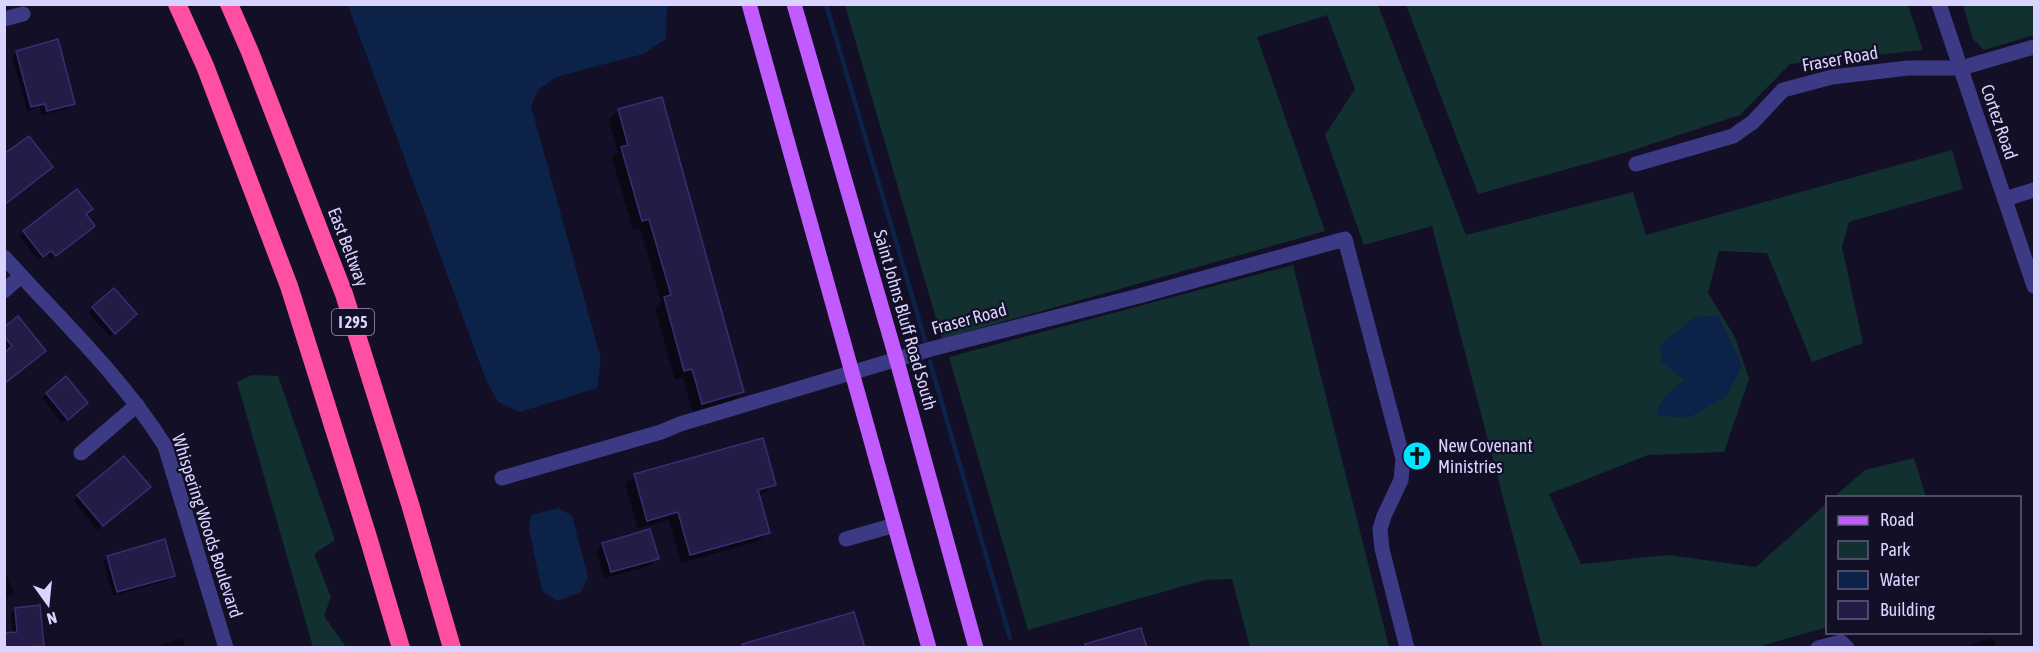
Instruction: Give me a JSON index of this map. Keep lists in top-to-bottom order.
{
  "streets": {
    "highway": ["East Beltway", "I 295"],
    "main road": ["Saint Johns Bluff Road South"],
    "street": ["Fraser Road", "Cortez Road", "Whispering Woods Boulevard"]
  },
  "crossings": [
    ["Fraser Road", "Cortez Road"],
    ["Fraser Road", "Saint Johns Bluff Road South"]
  ],
  "places": {
    "church": ["New Covenant Ministries"]
  },
  "legend": [
    "Road",
    "Park",
    "Water",
    "Building"
  ],
  "north": "bottom"
}
